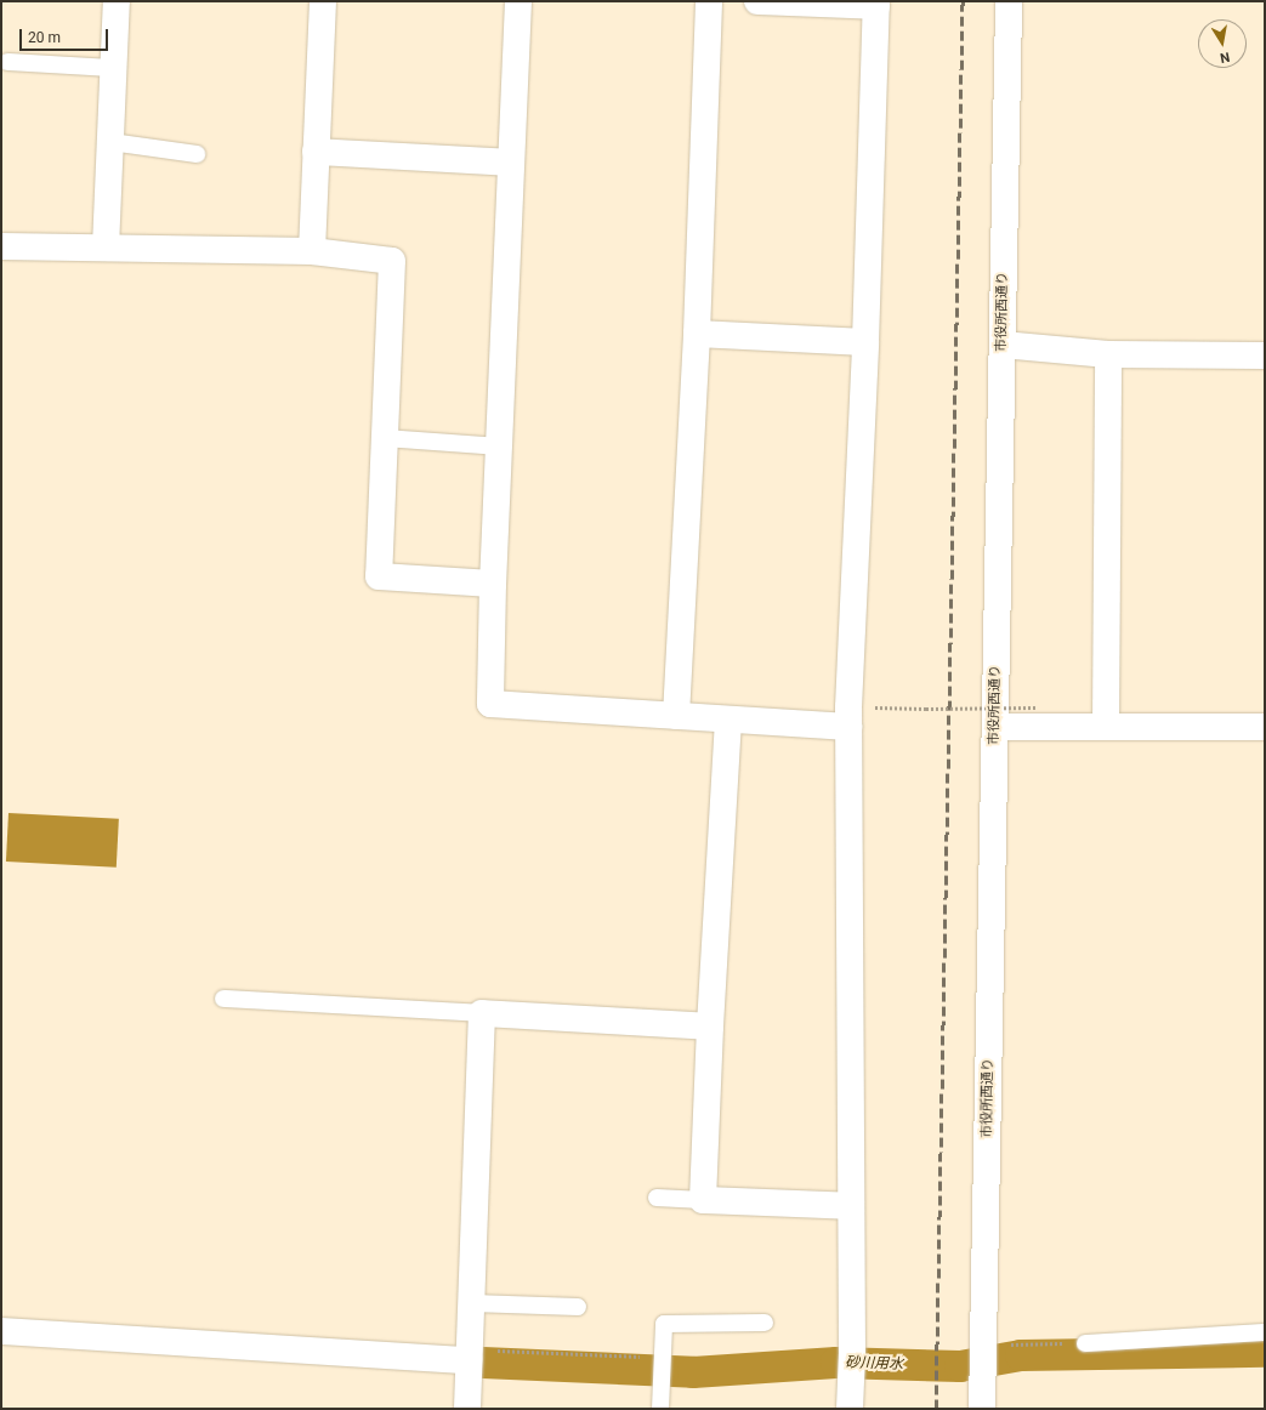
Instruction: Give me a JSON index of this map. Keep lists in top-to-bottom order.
{
  "streets": {
    "street": ["市役所西通り"]
  },
  "water": ["砂川用水"],
  "scale_bar": "20 m",
  "north": "bottom"
}
